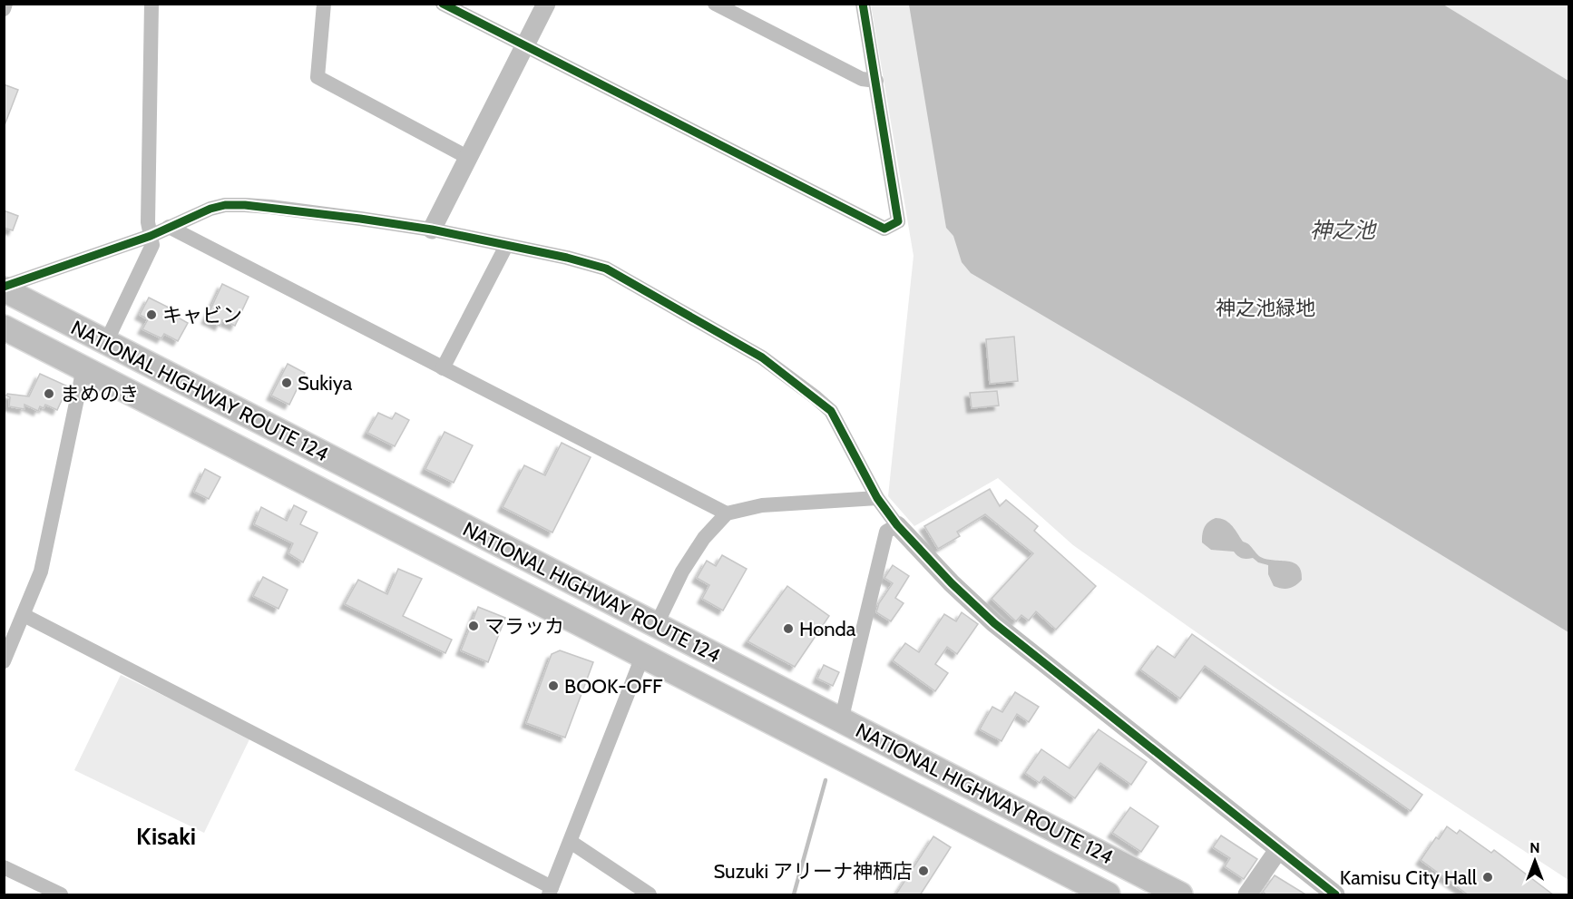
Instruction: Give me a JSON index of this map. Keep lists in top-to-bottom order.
{
  "streets": {
    "highway": ["NATIONAL HIGHWAY ROUTE 124"]
  },
  "districts": ["Kisaki"],
  "water": ["神之池"],
  "parks": ["神之池緑地"],
  "places": [
    "キャビン",
    "Sukiya",
    "まめのき",
    "マラッカ",
    "Honda",
    "BOOK-OFF",
    "Suzuki アリーナ神栖店",
    "Kamisu City Hall"
  ],
  "north": "top"
}
